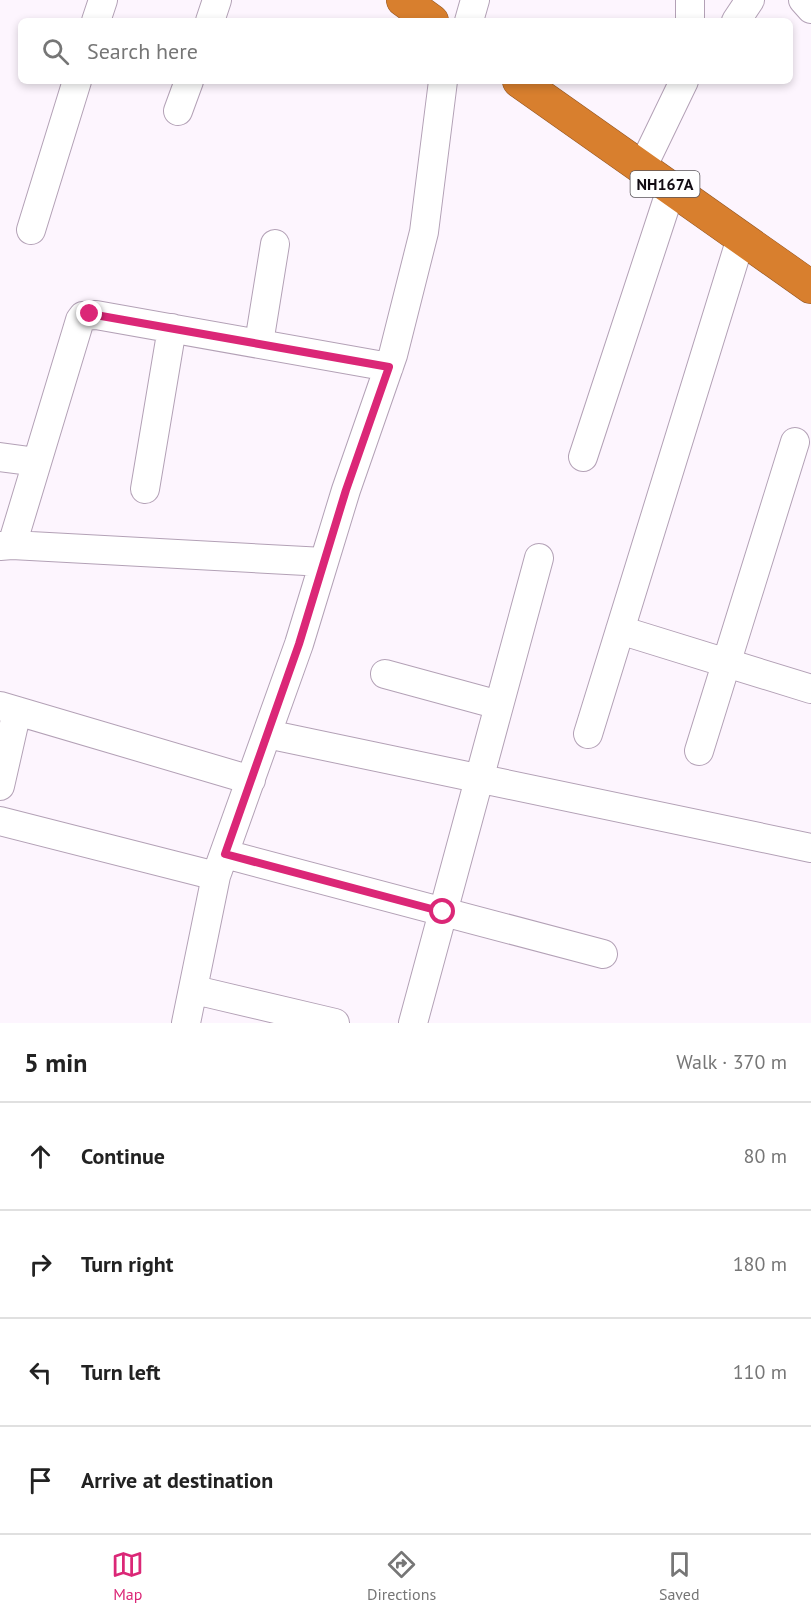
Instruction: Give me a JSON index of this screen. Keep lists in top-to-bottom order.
{
  "streets": {
    "highway": ["NH167A"]
  },
  "page": {
    "search": "Search here",
    "heading": ["5 min", "Walk · 370 m"],
    "list": [
      ["Continue", "80 m"],
      ["Turn right", "180 m"],
      ["Turn left", "110 m"],
      "Arrive at destination"
    ],
    "nav": ["Map", "Directions", "Saved"]
  }
}
